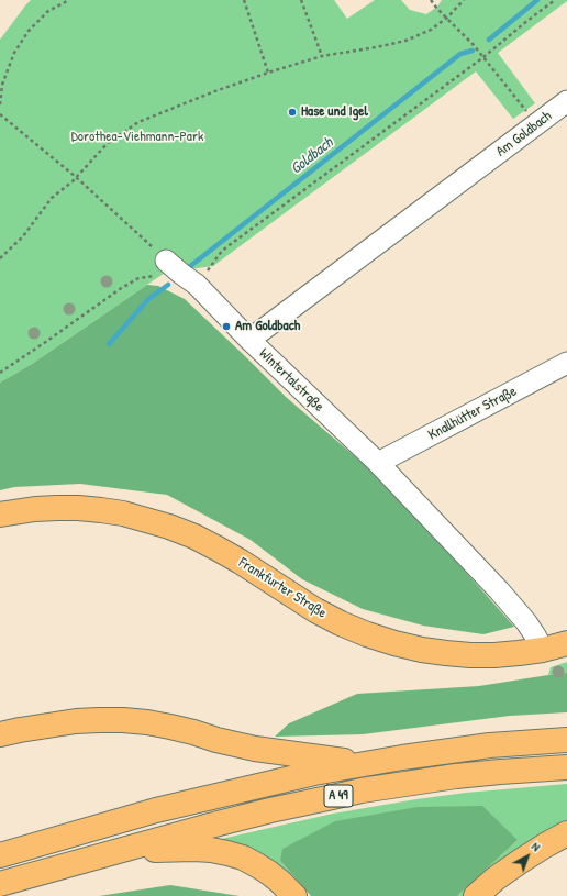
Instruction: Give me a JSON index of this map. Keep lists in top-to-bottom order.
{
  "streets": {
    "main road": ["Frankfurter Straße", "A 49"],
    "street": ["Am Goldbach", "Wintertalstraße", "Knallhütter Straße"]
  },
  "crossings": [
    ["Am Goldbach", "Wintertalstraße"],
    ["Wintertalstraße", "Knallhütter Straße"],
    ["Wintertalstraße", "Frankfurter Straße"]
  ],
  "water": ["Goldbach"],
  "parks": ["Dorothea-Viehmann-Park"],
  "places": ["Hase und Igel", "Am Goldbach"],
  "north": "top right"
}
